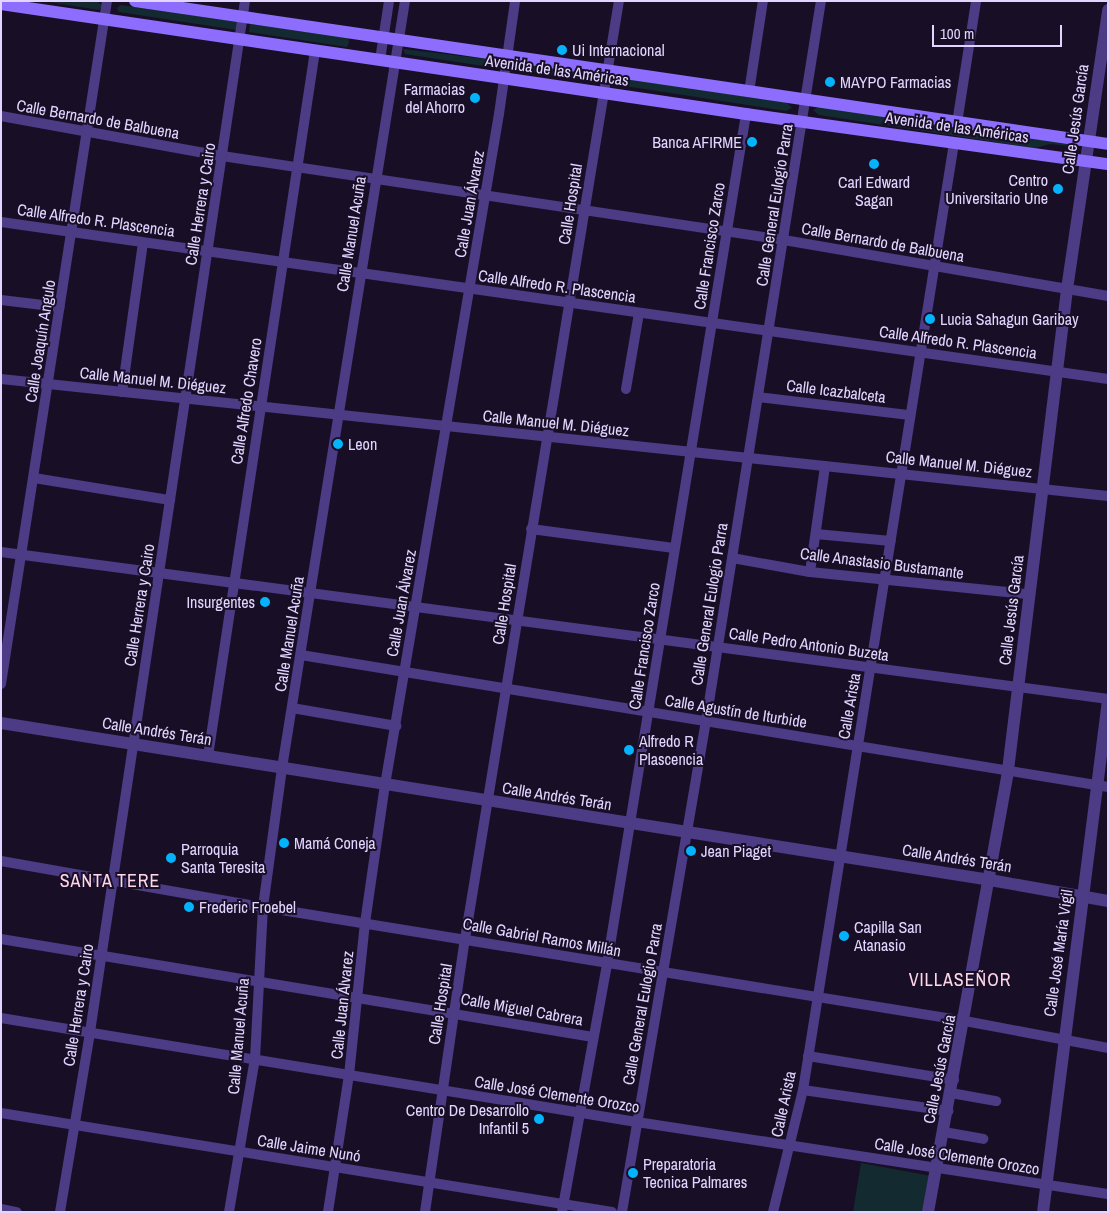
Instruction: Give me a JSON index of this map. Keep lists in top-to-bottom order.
{
  "streets": {
    "main road": ["Avenida de las Américas"],
    "street": [
      "Calle Bernardo de Balbuena",
      "Calle Jesús García",
      "Calle Herrera y Cairo",
      "Calle Juan Álvarez",
      "Calle Hospital",
      "Calle General Eulogio Parra",
      "Calle Alfredo R. Plascencia",
      "Calle Manuel Acuña",
      "Calle Francisco Zarco",
      "Calle Joaquín Angulo",
      "Calle Manuel M. Diéguez",
      "Calle Icazbalceta",
      "Calle Alfredo Chavero",
      "Calle Anastasio Bustamante",
      "Calle Pedro Antonio Buzeta",
      "Calle Arista",
      "Calle Agustín de Iturbide",
      "Calle Andrés Terán",
      "Calle Gabriel Ramos Millán",
      "Calle José María Vigil",
      "Calle Miguel Cabrera",
      "Calle José Clemente Orozco",
      "Calle Jaime Nunó"
    ]
  },
  "crossings": [
    ["Avenida de las Américas", "Calle Jesús García"],
    ["Avenida de las Américas", "Calle Herrera y Cairo"],
    ["Avenida de las Américas", "Calle Juan Álvarez"],
    ["Avenida de las Américas", "Calle Hospital"],
    ["Avenida de las Américas", "Calle General Eulogio Parra"],
    ["Avenida de las Américas", "Calle Manuel Acuña"],
    ["Avenida de las Américas", "Calle Francisco Zarco"],
    ["Avenida de las Américas", "Calle Joaquín Angulo"],
    ["Avenida de las Américas", "Calle Alfredo Chavero"],
    ["Avenida de las Américas", "Calle Arista"],
    ["Calle Bernardo de Balbuena", "Calle Jesús García"],
    ["Calle Bernardo de Balbuena", "Calle Herrera y Cairo"],
    ["Calle Bernardo de Balbuena", "Calle Juan Álvarez"],
    ["Calle Bernardo de Balbuena", "Calle Hospital"],
    ["Calle Bernardo de Balbuena", "Calle General Eulogio Parra"],
    ["Calle Bernardo de Balbuena", "Calle Manuel Acuña"],
    ["Calle Bernardo de Balbuena", "Calle Francisco Zarco"],
    ["Calle Bernardo de Balbuena", "Calle Joaquín Angulo"],
    ["Calle Bernardo de Balbuena", "Calle Alfredo Chavero"],
    ["Calle Bernardo de Balbuena", "Calle Arista"],
    ["Calle Jesús García", "Calle Alfredo R. Plascencia"],
    ["Calle Jesús García", "Calle Manuel M. Diéguez"],
    ["Calle Jesús García", "Calle Anastasio Bustamante"],
    ["Calle Jesús García", "Calle Pedro Antonio Buzeta"],
    ["Calle Jesús García", "Calle Agustín de Iturbide"],
    ["Calle Jesús García", "Calle Andrés Terán"],
    ["Calle Jesús García", "Calle Gabriel Ramos Millán"],
    ["Calle Jesús García", "Calle José Clemente Orozco"],
    ["Calle Herrera y Cairo", "Calle Alfredo R. Plascencia"],
    ["Calle Herrera y Cairo", "Calle Manuel M. Diéguez"],
    ["Calle Herrera y Cairo", "Calle Pedro Antonio Buzeta"],
    ["Calle Herrera y Cairo", "Calle Andrés Terán"],
    ["Calle Herrera y Cairo", "Calle Gabriel Ramos Millán"],
    ["Calle Herrera y Cairo", "Calle Miguel Cabrera"],
    ["Calle Herrera y Cairo", "Calle José Clemente Orozco"],
    ["Calle Herrera y Cairo", "Calle Jaime Nunó"],
    ["Calle Juan Álvarez", "Calle Alfredo R. Plascencia"],
    ["Calle Juan Álvarez", "Calle Manuel M. Diéguez"],
    ["Calle Juan Álvarez", "Calle Pedro Antonio Buzeta"],
    ["Calle Juan Álvarez", "Calle Agustín de Iturbide"],
    ["Calle Juan Álvarez", "Calle Andrés Terán"],
    ["Calle Juan Álvarez", "Calle Gabriel Ramos Millán"],
    ["Calle Juan Álvarez", "Calle Miguel Cabrera"],
    ["Calle Juan Álvarez", "Calle José Clemente Orozco"],
    ["Calle Juan Álvarez", "Calle Jaime Nunó"],
    ["Calle Hospital", "Calle Alfredo R. Plascencia"],
    ["Calle Hospital", "Calle Manuel M. Diéguez"],
    ["Calle Hospital", "Calle Pedro Antonio Buzeta"],
    ["Calle Hospital", "Calle Agustín de Iturbide"],
    ["Calle Hospital", "Calle Andrés Terán"],
    ["Calle Hospital", "Calle Gabriel Ramos Millán"],
    ["Calle Hospital", "Calle Miguel Cabrera"],
    ["Calle Hospital", "Calle José Clemente Orozco"],
    ["Calle Hospital", "Calle Jaime Nunó"],
    ["Calle General Eulogio Parra", "Calle Alfredo R. Plascencia"],
    ["Calle General Eulogio Parra", "Calle Manuel M. Diéguez"],
    ["Calle General Eulogio Parra", "Calle Icazbalceta"],
    ["Calle General Eulogio Parra", "Calle Anastasio Bustamante"],
    ["Calle General Eulogio Parra", "Calle Pedro Antonio Buzeta"],
    ["Calle General Eulogio Parra", "Calle Agustín de Iturbide"],
    ["Calle General Eulogio Parra", "Calle Andrés Terán"],
    ["Calle General Eulogio Parra", "Calle Gabriel Ramos Millán"],
    ["Calle General Eulogio Parra", "Calle José Clemente Orozco"],
    ["Calle Alfredo R. Plascencia", "Calle Manuel Acuña"],
    ["Calle Alfredo R. Plascencia", "Calle Francisco Zarco"],
    ["Calle Alfredo R. Plascencia", "Calle Joaquín Angulo"],
    ["Calle Alfredo R. Plascencia", "Calle Alfredo Chavero"],
    ["Calle Alfredo R. Plascencia", "Calle Arista"],
    ["Calle Manuel Acuña", "Calle Manuel M. Diéguez"],
    ["Calle Manuel Acuña", "Calle Pedro Antonio Buzeta"],
    ["Calle Manuel Acuña", "Calle Agustín de Iturbide"],
    ["Calle Manuel Acuña", "Calle Andrés Terán"],
    ["Calle Manuel Acuña", "Calle Gabriel Ramos Millán"],
    ["Calle Manuel Acuña", "Calle Miguel Cabrera"],
    ["Calle Manuel Acuña", "Calle José Clemente Orozco"],
    ["Calle Manuel Acuña", "Calle Jaime Nunó"],
    ["Calle Francisco Zarco", "Calle Manuel M. Diéguez"],
    ["Calle Francisco Zarco", "Calle Pedro Antonio Buzeta"],
    ["Calle Francisco Zarco", "Calle Agustín de Iturbide"],
    ["Calle Francisco Zarco", "Calle Andrés Terán"],
    ["Calle Francisco Zarco", "Calle Gabriel Ramos Millán"],
    ["Calle Francisco Zarco", "Calle Miguel Cabrera"],
    ["Calle Francisco Zarco", "Calle José Clemente Orozco"],
    ["Calle Francisco Zarco", "Calle Jaime Nunó"],
    ["Calle Joaquín Angulo", "Calle Manuel M. Diéguez"],
    ["Calle Joaquín Angulo", "Calle Pedro Antonio Buzeta"],
    ["Calle Manuel M. Diéguez", "Calle Alfredo Chavero"],
    ["Calle Manuel M. Diéguez", "Calle Arista"],
    ["Calle Icazbalceta", "Calle Arista"],
    ["Calle Alfredo Chavero", "Calle Pedro Antonio Buzeta"],
    ["Calle Alfredo Chavero", "Calle Andrés Terán"],
    ["Calle Anastasio Bustamante", "Calle Arista"],
    ["Calle Pedro Antonio Buzeta", "Calle Arista"],
    ["Calle Pedro Antonio Buzeta", "Calle José María Vigil"],
    ["Calle Arista", "Calle Agustín de Iturbide"],
    ["Calle Arista", "Calle Andrés Terán"],
    ["Calle Arista", "Calle Gabriel Ramos Millán"],
    ["Calle Arista", "Calle José Clemente Orozco"],
    ["Calle Agustín de Iturbide", "Calle José María Vigil"],
    ["Calle Andrés Terán", "Calle José María Vigil"],
    ["Calle Gabriel Ramos Millán", "Calle José María Vigil"],
    ["Calle José María Vigil", "Calle José Clemente Orozco"]
  ],
  "districts": ["SANTA TERE", "VILLASEÑOR"],
  "places": [
    "Ui Internacional",
    "MAYPO Farmacias",
    "Farmacias del Ahorro",
    "Banca AFIRME",
    "Carl Edward Sagan",
    "Centro Universitario Une",
    "Lucia Sahagun Garibay",
    "Leon",
    "Insurgentes",
    "Alfredo R Plascencia",
    "Mamá Coneja",
    "Jean Piaget",
    "Parroquia Santa Teresita",
    "Frederic Froebel",
    "Capilla San Atanasio",
    "Centro De Desarrollo Infantil 5",
    "Preparatoria Tecnica Palmares"
  ],
  "scale_bar": "100 m"
}
